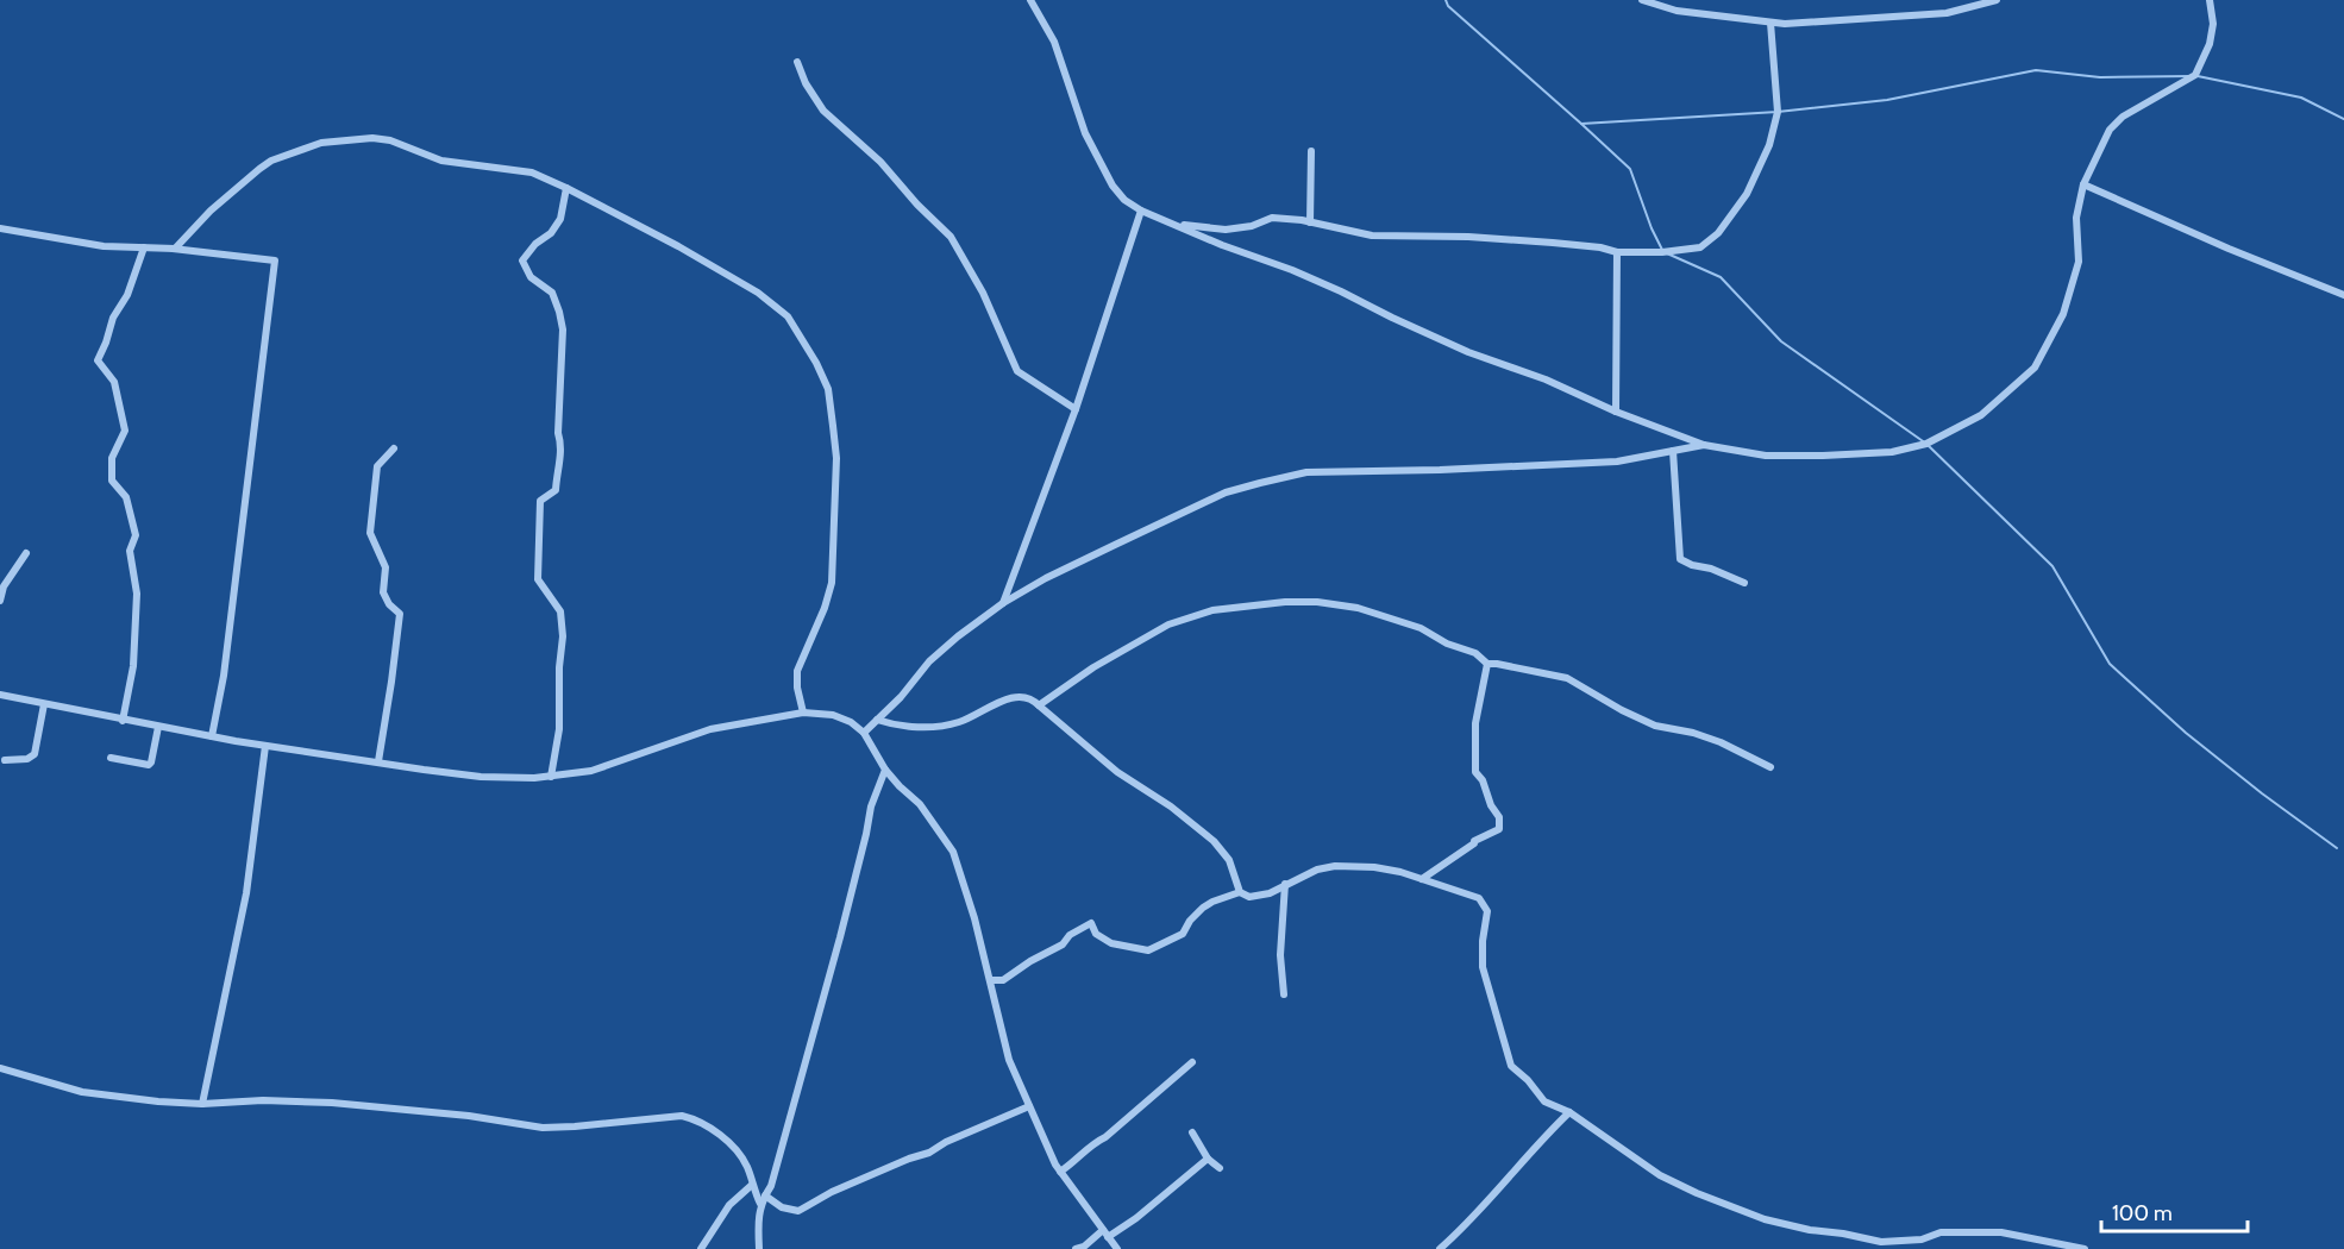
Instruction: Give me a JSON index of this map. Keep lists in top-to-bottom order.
{
  "scale_bar": "100 m"
}
